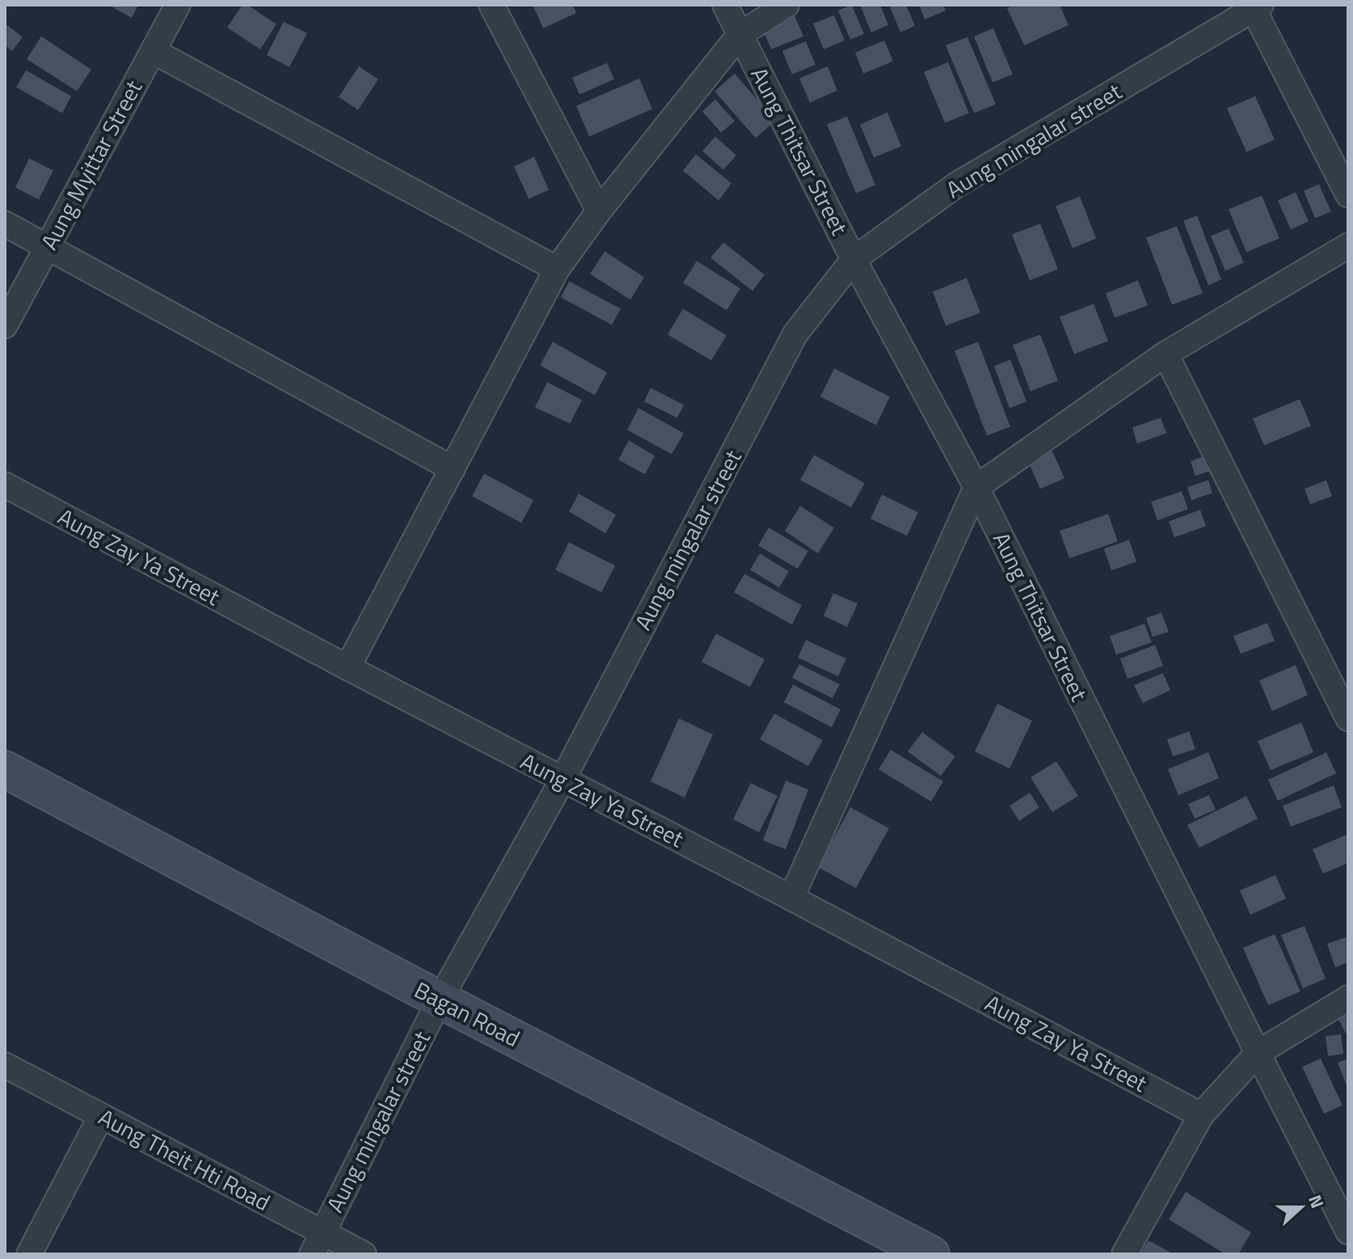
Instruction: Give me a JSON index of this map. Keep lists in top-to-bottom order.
{
  "streets": {
    "street": [
      "Aung mingalar street",
      "Aung Thitsar Street",
      "Aung Myittar Street",
      "Aung Zay Ya Street",
      "Bagan Road",
      "Aung Theit Hti Road"
    ]
  },
  "crossings": [
    ["Aung mingalar street", "Aung Thitsar Street"],
    ["Aung mingalar street", "Aung Zay Ya Street"],
    ["Aung mingalar street", "Bagan Road"],
    ["Aung mingalar street", "Aung Theit Hti Road"]
  ],
  "north": "right"
}
